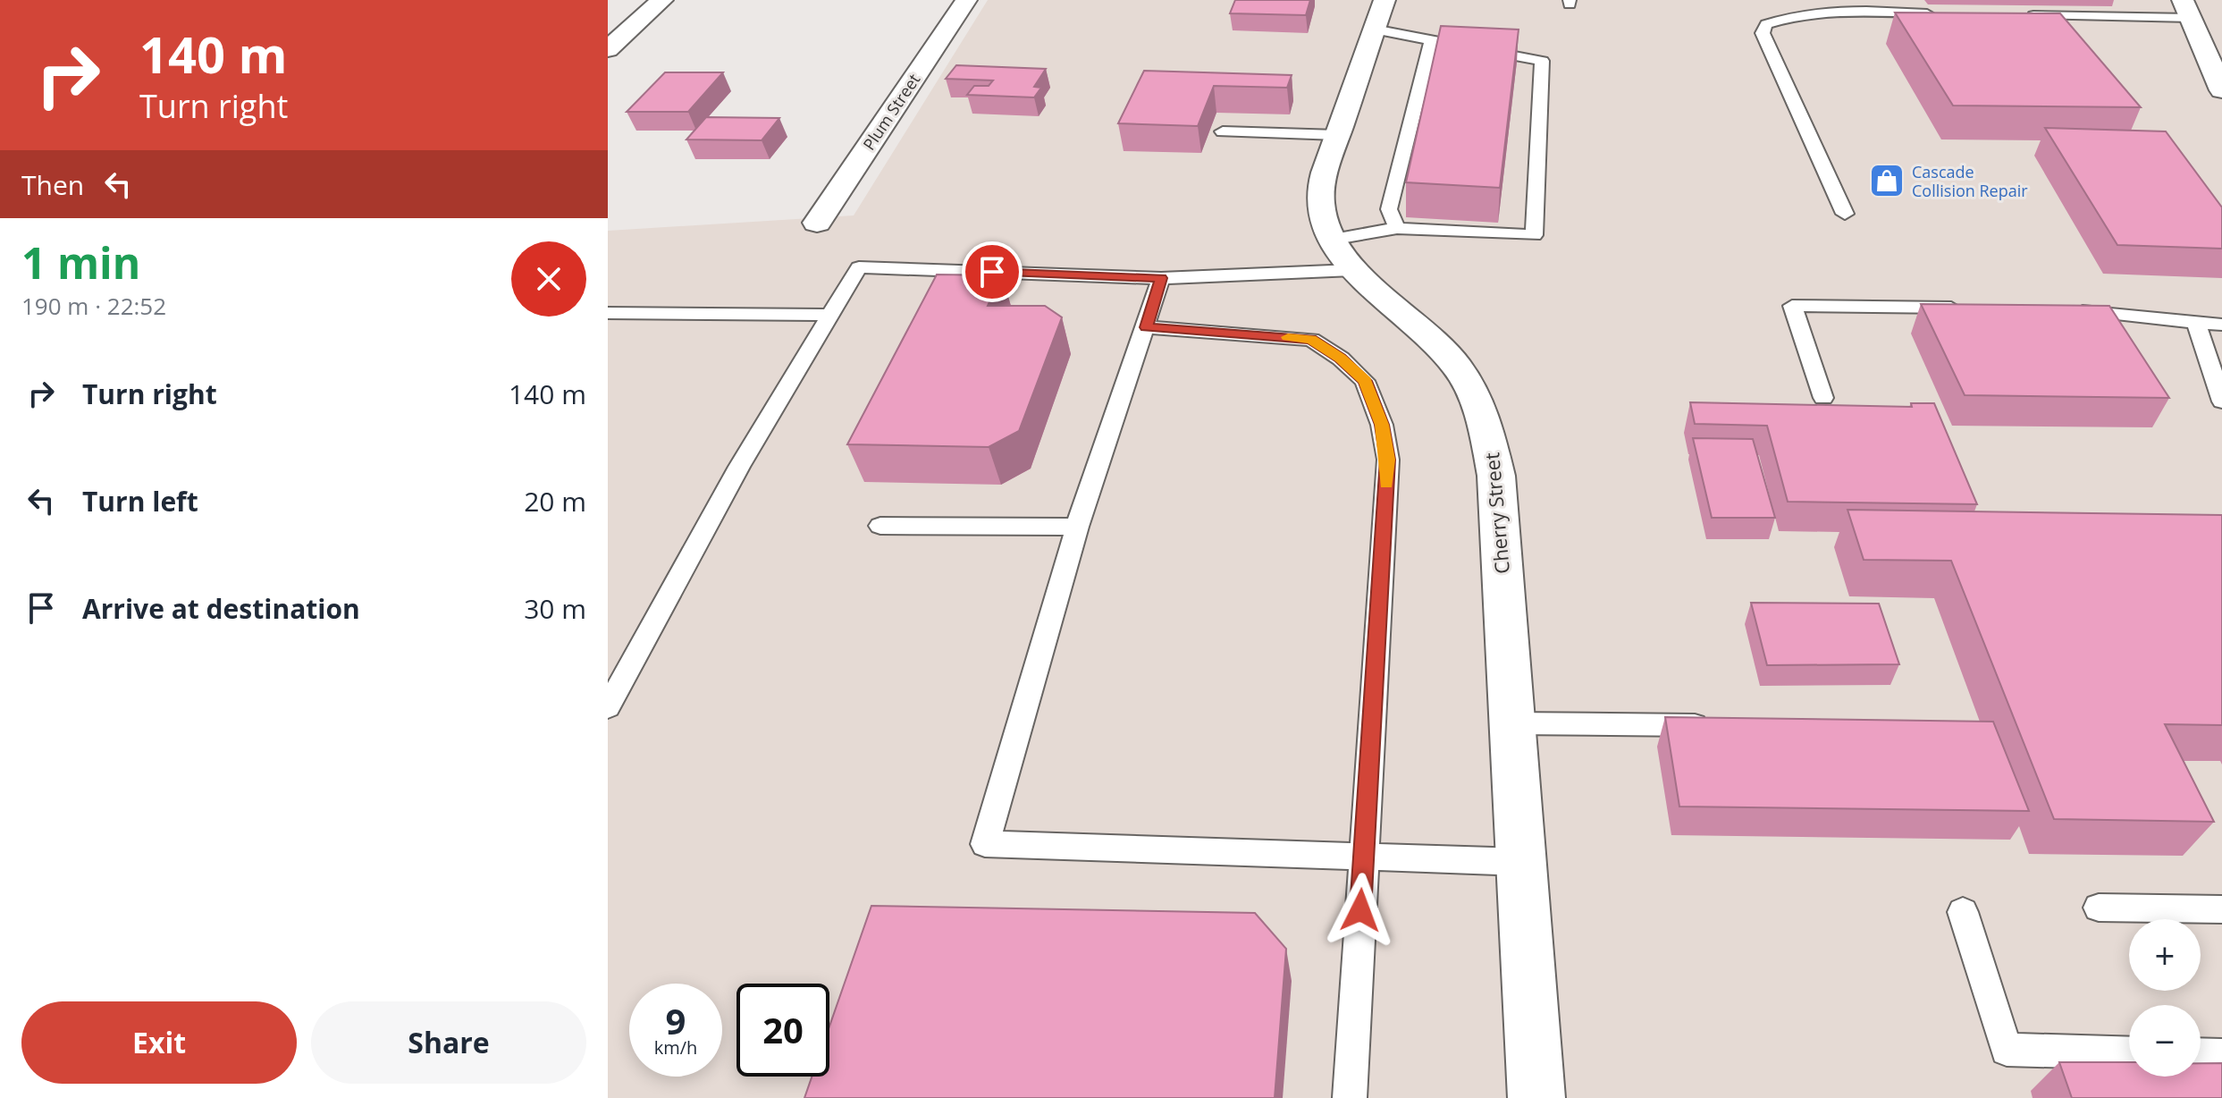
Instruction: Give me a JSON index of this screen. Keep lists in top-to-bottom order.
{
  "streets": {
    "main road": ["Plum Street", "Cherry Street"]
  },
  "places": {
    "shop": ["Cascade Collision Repair"]
  },
  "page": {
    "turn": ["140 m", "Turn right"],
    "then": "Then",
    "heading": ["1 min", "190 m · 22:52"],
    "list": [
      {
        "name": "Turn right",
        "value": "140 m"
      },
      {
        "name": "Turn left",
        "value": "20 m"
      },
      {
        "name": "Arrive at destination",
        "value": "30 m"
      }
    ],
    "map_buttons": ["+", "−"],
    "speed": "9 km/h",
    "limit": "20",
    "buttons": ["Exit", "Share"]
  }
}
